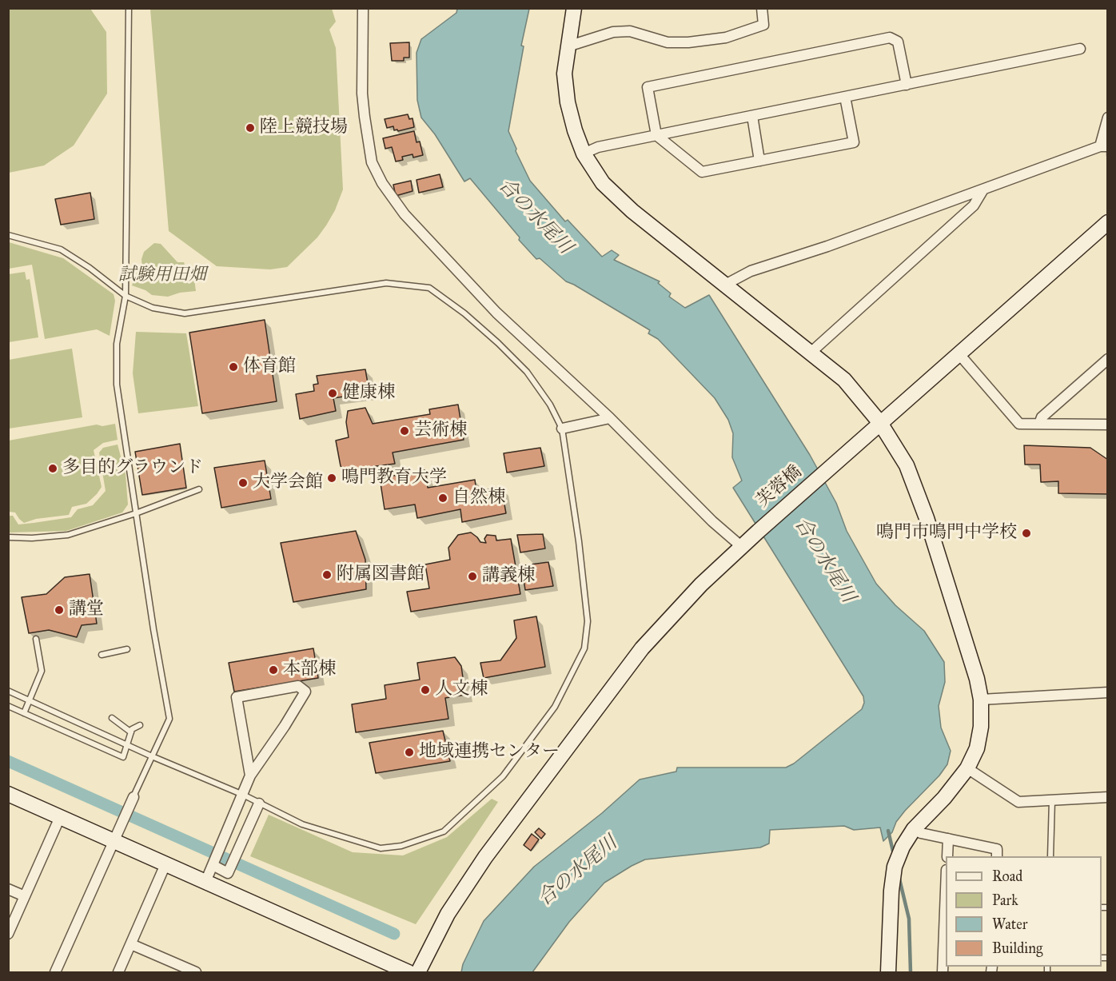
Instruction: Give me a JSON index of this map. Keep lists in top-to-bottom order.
{
  "streets": {
    "street": ["芙蓉橋"]
  },
  "water": ["合の水尾川"],
  "parks": ["試験用田畑"],
  "places": [
    "陸上競技場",
    "体育館",
    "健康棟",
    "芸術棟",
    "多目的グラウンド",
    "鳴門教育大学",
    "大学会館",
    "自然棟",
    "鳴門市鳴門中学校",
    "附属図書館",
    "講義棟",
    "講堂",
    "本部棟",
    "人文棟",
    "地域連携センター"
  ],
  "legend": [
    "Road",
    "Park",
    "Water",
    "Building"
  ]
}
